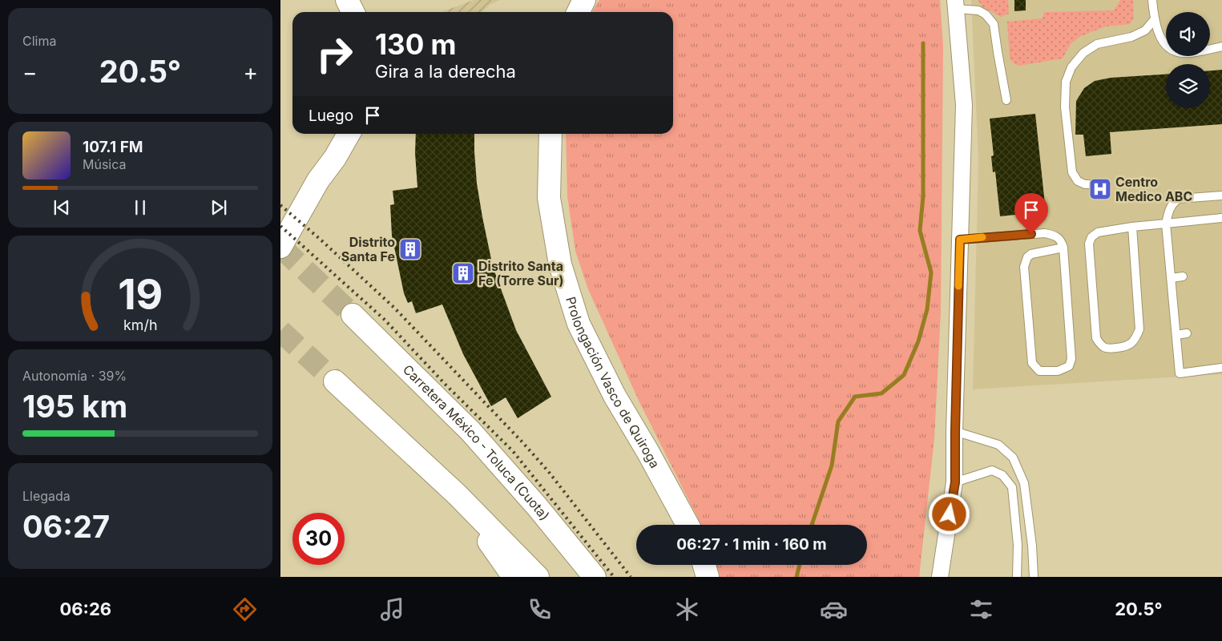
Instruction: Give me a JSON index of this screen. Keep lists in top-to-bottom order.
{
  "streets": {
    "main road": ["Prolongación Vasco de Quiroga", "Carretera México - Toluca (Cuota)"]
  },
  "places": {
    "hospital": ["Centro Medico ABC"],
    "building": ["Distrito Santa Fe", "Distrito Santa Fe (Torre Sur)"]
  },
  "page": {
    "tile": [
      "Clima",
      ["Autonomía · 39%", "195 km"],
      ["Llegada", "06:27"]
    ],
    "turn": ["130 m", "Gira a la derecha"],
    "heat": ["−", "20.5°", "+"],
    "then": "Luego",
    "song": ["107.1 FM", "Música"],
    "limit": "30",
    "trip": "06:27 · 1 min · 160 m",
    "tabs": ["06:26", "20.5°"],
    "gauge": ["19", "km/h"]
  }
}
